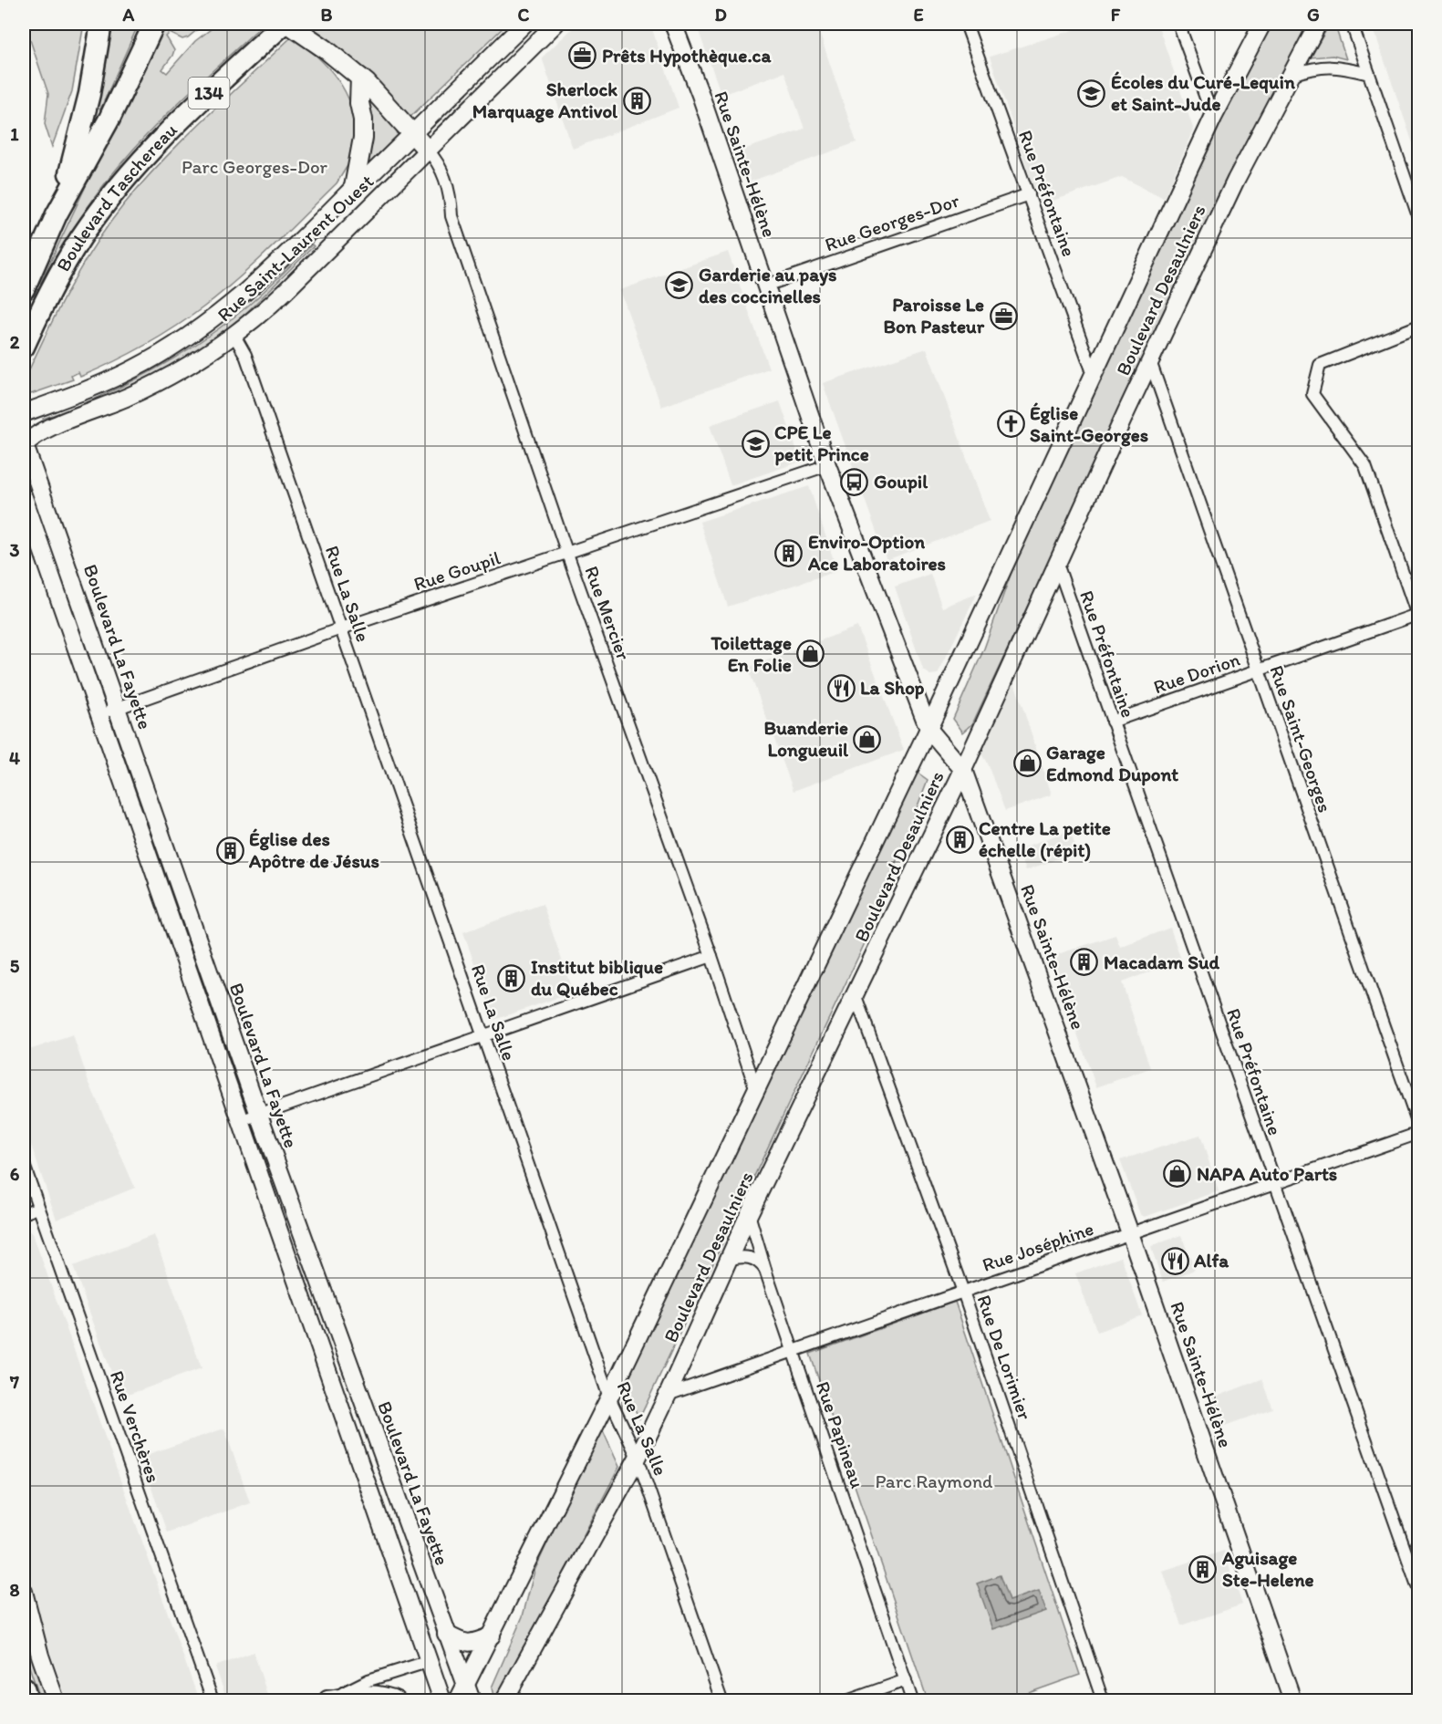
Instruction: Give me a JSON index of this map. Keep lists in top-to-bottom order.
{
  "streets": {
    "highway": ["134", "Boulevard Taschereau"],
    "street": [
      "Rue Sainte-Hélène",
      "Rue Préfontaine",
      "Rue Georges-Dor",
      "Rue Saint-Laurent Ouest",
      "Boulevard Desaulniers",
      "Rue Goupil",
      "Rue La Salle",
      "Rue Mercier",
      "Boulevard La Fayette",
      "Rue Dorion",
      "Rue Saint-Georges",
      "Rue Joséphine",
      "Rue De Lorimier",
      "Rue Verchères",
      "Rue Papineau"
    ]
  },
  "crossings": [
    ["Rue Sainte-Hélène", "Rue Georges-Dor"],
    ["Rue Sainte-Hélène", "Boulevard Desaulniers"],
    ["Rue Sainte-Hélène", "Rue Goupil"],
    ["Rue Sainte-Hélène", "Rue Joséphine"],
    ["Rue Préfontaine", "Rue Georges-Dor"],
    ["Rue Préfontaine", "Boulevard Desaulniers"],
    ["Rue Préfontaine", "Rue Dorion"],
    ["Rue Préfontaine", "Rue Joséphine"],
    ["Rue Saint-Laurent Ouest", "Rue La Salle"],
    ["Rue Saint-Laurent Ouest", "Rue Mercier"],
    ["Rue Saint-Laurent Ouest", "Boulevard La Fayette"],
    ["Boulevard Desaulniers", "Rue La Salle"],
    ["Boulevard Desaulniers", "Rue Mercier"],
    ["Boulevard Desaulniers", "Boulevard La Fayette"],
    ["Boulevard Desaulniers", "Rue Saint-Georges"],
    ["Boulevard Desaulniers", "Rue Joséphine"],
    ["Boulevard Desaulniers", "Rue De Lorimier"],
    ["Boulevard Desaulniers", "Rue Papineau"],
    ["Rue Goupil", "Rue La Salle"],
    ["Rue Goupil", "Rue Mercier"],
    ["Rue Goupil", "Boulevard La Fayette"],
    ["Rue Dorion", "Rue Saint-Georges"],
    ["Rue Joséphine", "Rue De Lorimier"],
    ["Rue Joséphine", "Rue Papineau"]
  ],
  "parks": ["Parc Georges-Dor", "Parc Raymond"],
  "places": {
    "office": ["Prêts Hypothèque.ca", "Paroisse Le Bon Pasteur"],
    "school or university": ["Écoles du Curé-Lequin et Saint-Jude", "Garderie au pays des coccinelles", "CPE Le petit Prince"],
    "building": [
      "Sherlock Marquage Antivol",
      "Enviro-Option Ace Laboratoires",
      "Centre La petite échelle (répit)",
      "Église des Apôtre de Jésus",
      "Macadam Sud",
      "Institut biblique du Québec",
      "Aguisage Ste-Helene"
    ],
    "church": ["Église Saint-Georges"],
    "bus stop": ["Goupil"],
    "shop": [
      "Toilettage En Folie",
      "Buanderie Longueuil",
      "Garage Edmond Dupont",
      "NAPA Auto Parts"
    ],
    "restaurant": ["La Shop", "Alfa"]
  },
  "grid": {
    "columns": [
      "A",
      "B",
      "C",
      "D",
      "E",
      "F",
      "G"
    ],
    "rows": [
      "1",
      "2",
      "3",
      "4",
      "5",
      "6",
      "7",
      "8"
    ]
  }
}
